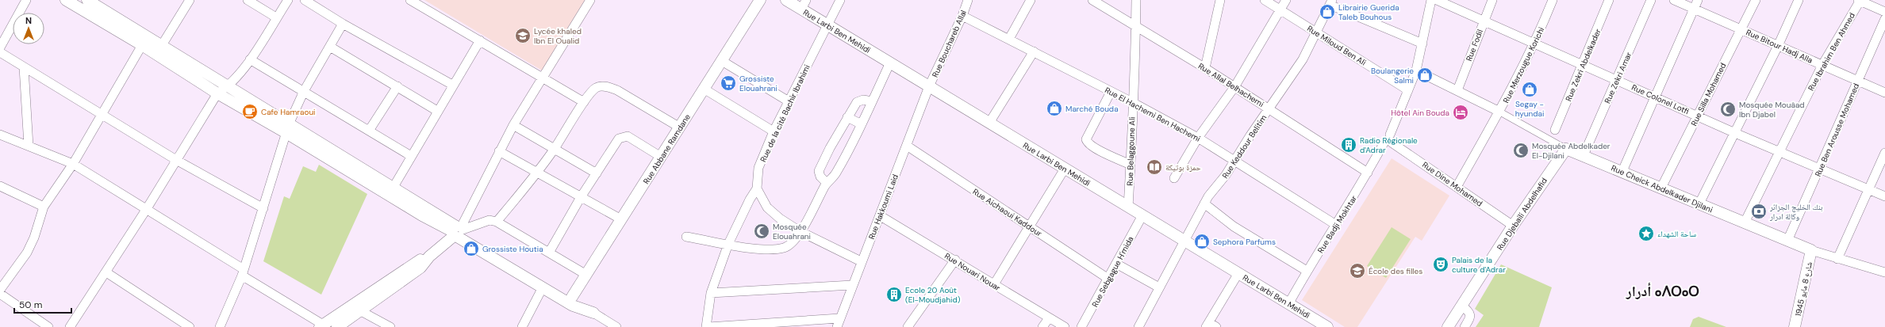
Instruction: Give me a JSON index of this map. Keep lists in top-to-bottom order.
{
  "streets": {
    "street": [
      "Rue Larbi Ben Mehidi",
      "Rue Bouchareb Allal",
      "Rue Miloud Ben Ali",
      "Rue Fodil",
      "Rue Bitour Hadj Alla",
      "Rue Ibrahim Ben Ahmed",
      "Rue Merzougue Korichi",
      "Rue Zekri Abdelkader",
      "Rue Zekri Amar",
      "Rue Allal Belhachemi",
      "Rue Silla Mohamed",
      "Rue Colonel Lotfi",
      "Rue de la cité Bachir Ibrahimi",
      "Rue El Hachemi Ben Hachemi",
      "Rue Ben Arousse Mohamed",
      "Rue Keddour Belitim",
      "Rue Abbane Ramdane",
      "Rue Belaggoune Ali",
      "Rue Dine Mohamed",
      "Rue Cheick Abdelkader Djilani",
      "Rue Hakkoumi Laid",
      "Rue Aichaoui Kaddour",
      "Rue Djebaili Abdelhafid",
      "Rue Badji Mokhtar",
      "Rue Nouari Nouar",
      "Rue Sebgague H'mida",
      "شارع 8 مايو 1945"
    ]
  },
  "crossings": [
    ["Rue Larbi Ben Mehidi", "Rue Bouchareb Allal"],
    ["Rue Larbi Ben Mehidi", "Rue de la cité Bachir Ibrahimi"],
    ["Rue Larbi Ben Mehidi", "Rue Keddour Belitim"],
    ["Rue Larbi Ben Mehidi", "Rue Belaggoune Ali"],
    ["Rue Larbi Ben Mehidi", "Rue Hakkoumi Laid"],
    ["Rue Larbi Ben Mehidi", "Rue Badji Mokhtar"],
    ["Rue Larbi Ben Mehidi", "Rue Sebgague H'mida"],
    ["Rue Bouchareb Allal", "Rue El Hachemi Ben Hachemi"],
    ["Rue Bouchareb Allal", "Rue Hakkoumi Laid"],
    ["Rue Miloud Ben Ali", "Rue Keddour Belitim"],
    ["Rue Miloud Ben Ali", "Rue Badji Mokhtar"],
    ["Rue Fodil", "Rue Colonel Lotfi"],
    ["Rue Bitour Hadj Alla", "Rue Ibrahim Ben Ahmed"],
    ["Rue Bitour Hadj Alla", "Rue Silla Mohamed"],
    ["Rue Bitour Hadj Alla", "Rue Ben Arousse Mohamed"],
    ["Rue Ibrahim Ben Ahmed", "Rue Colonel Lotfi"],
    ["Rue Ibrahim Ben Ahmed", "Rue Cheick Abdelkader Djilani"],
    ["Rue Merzougue Korichi", "Rue Colonel Lotfi"],
    ["Rue Merzougue Korichi", "Rue Dine Mohamed"],
    ["Rue Merzougue Korichi", "Rue Cheick Abdelkader Djilani"],
    ["Rue Zekri Abdelkader", "Rue Colonel Lotfi"],
    ["Rue Zekri Amar", "Rue Colonel Lotfi"],
    ["Rue Zekri Amar", "Rue Cheick Abdelkader Djilani"],
    ["Rue Allal Belhachemi", "Rue Keddour Belitim"],
    ["Rue Allal Belhachemi", "Rue Belaggoune Ali"],
    ["Rue Allal Belhachemi", "Rue Badji Mokhtar"],
    ["Rue Silla Mohamed", "Rue Colonel Lotfi"],
    ["Rue Silla Mohamed", "Rue Cheick Abdelkader Djilani"],
    ["Rue Colonel Lotfi", "Rue Ben Arousse Mohamed"],
    ["Rue El Hachemi Ben Hachemi", "Rue Keddour Belitim"],
    ["Rue El Hachemi Ben Hachemi", "Rue Belaggoune Ali"],
    ["Rue El Hachemi Ben Hachemi", "Rue Badji Mokhtar"],
    ["Rue Ben Arousse Mohamed", "Rue Cheick Abdelkader Djilani"],
    ["Rue Dine Mohamed", "Rue Djebaili Abdelhafid"],
    ["Rue Dine Mohamed", "Rue Badji Mokhtar"],
    ["Rue Cheick Abdelkader Djilani", "Rue Djebaili Abdelhafid"],
    ["Rue Cheick Abdelkader Djilani", "شارع 8 مايو 1945"],
    ["Rue Hakkoumi Laid", "Rue Aichaoui Kaddour"],
    ["Rue Hakkoumi Laid", "Rue Nouari Nouar"],
    ["Rue Aichaoui Kaddour", "Rue Sebgague H'mida"]
  ],
  "districts": ["أدرار ⴰⴷⵔⴰⵔ"],
  "places": {
    "shop": [
      "Librairie Guerida Taleb Bouhous",
      "Boulangerie Salmi",
      "Segay - hyundai",
      "Marché Bouda",
      "Sephora Parfums",
      "Grossiste Houtia"
    ],
    "school or university": ["Lycée khaled Ibn El Oualid", "École des filles"],
    "supermarket": ["Grossiste Elouahrani"],
    "mosque": ["Mosquée Mouâad Ibn Djabel", "Mosquée Abdelkader El-Djilani", "Mosquée Elouahrani"],
    "cafe": ["Cafe Hamraoui"],
    "hotel": ["Hôtel Ain Bouda"],
    "building": ["Radio Régionale d'Adrar", "Ecole 20 Août (El-Moudjahid)"],
    "library": ["حمزة بوتيكة"],
    "bank": ["بنك الخليج الجزائر وكالة ادرار"],
    "place": ["ساحة الشهداء"],
    "theatre": ["Palais de la culture d'Adrar"]
  },
  "scale_bar": "50 m",
  "north": "top"
}
